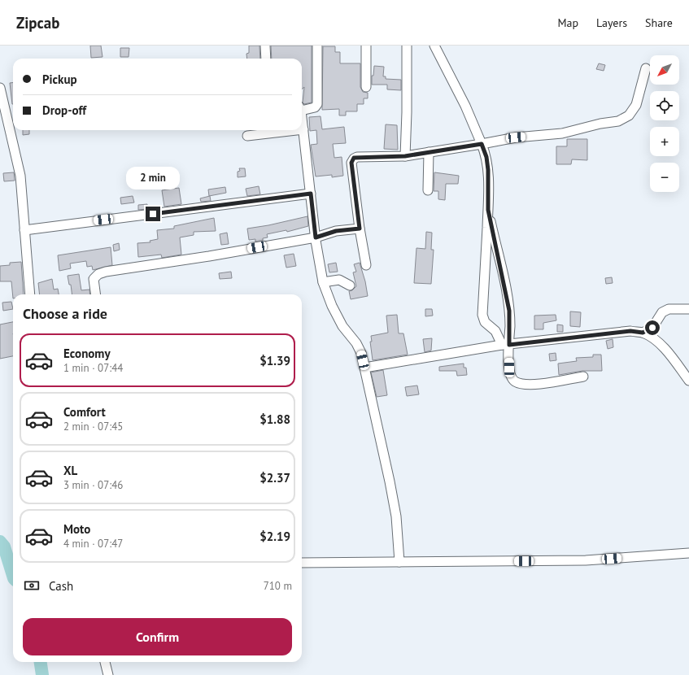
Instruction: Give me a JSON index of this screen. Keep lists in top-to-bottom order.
{
  "north": "bottom left",
  "page": {
    "header": "Zipcab",
    "nav": ["Map", "Layers", "Share"],
    "map_buttons": ["+", "−"],
    "banner": ["Pickup", "Drop-off"],
    "bubble": "2 min",
    "heading": "Choose a ride",
    "list": [
      {
        "name": "Economy",
        "note": "1 min · 07:44",
        "value": "$1.39"
      },
      {
        "name": "Comfort",
        "note": "2 min · 07:45",
        "value": "$1.88"
      },
      {
        "name": "XL",
        "note": "3 min · 07:46",
        "value": "$2.37"
      },
      {
        "name": "Moto",
        "note": "4 min · 07:47",
        "value": "$2.19"
      }
    ],
    "pay": ["Cash", "710 m"],
    "buttons": "Confirm"
  }
}
